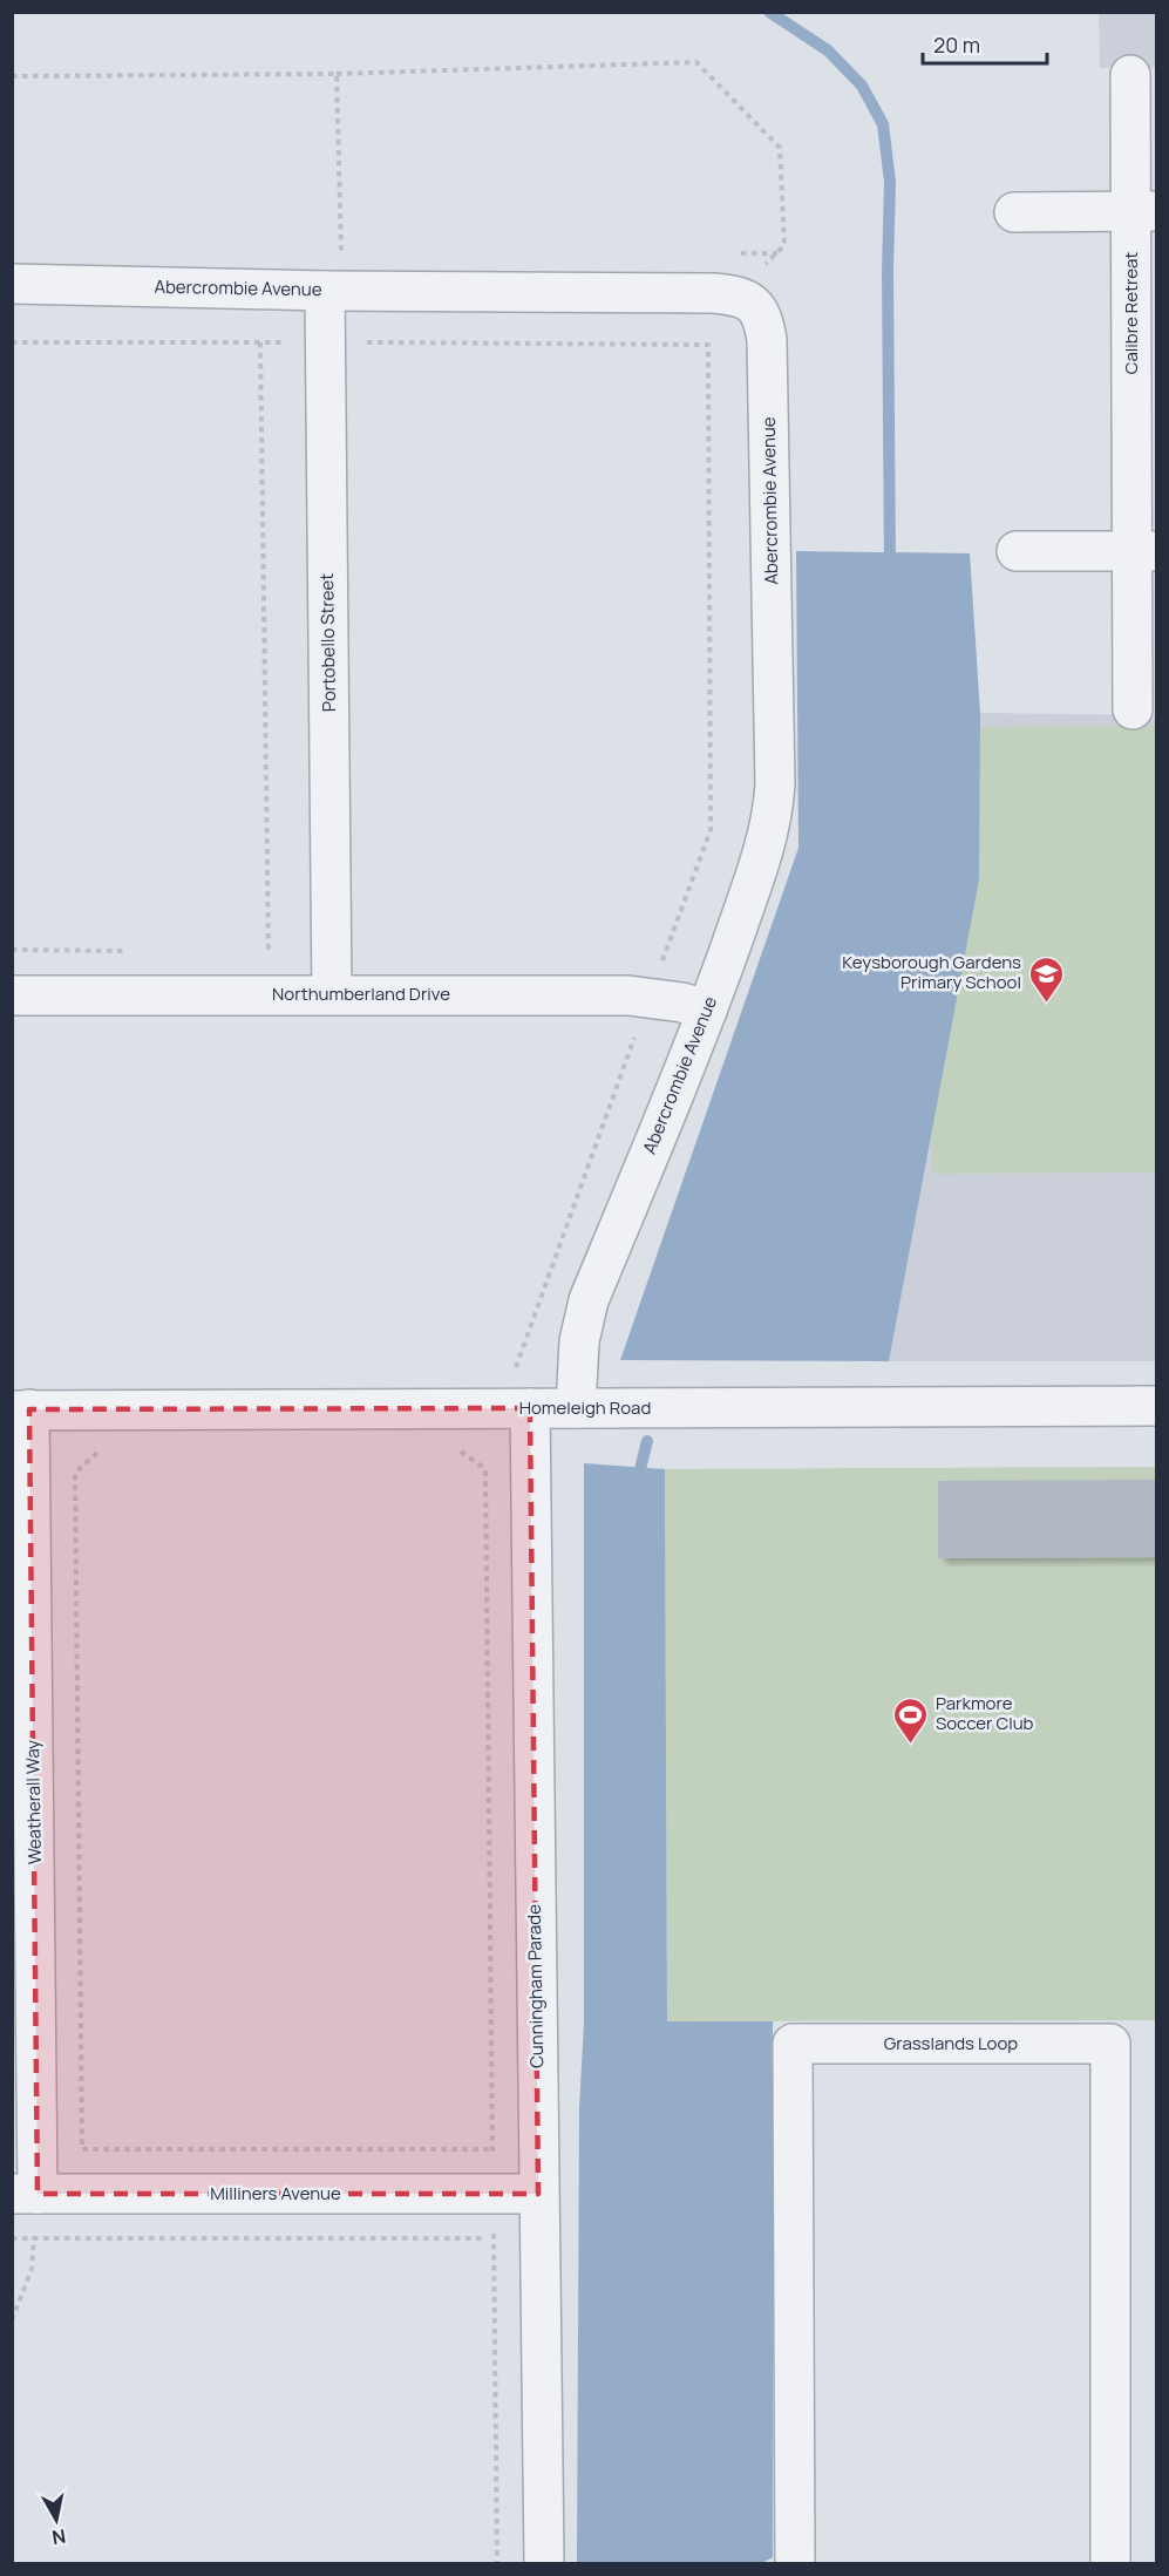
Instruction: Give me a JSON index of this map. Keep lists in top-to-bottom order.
{
  "streets": {
    "street": [
      "Abercrombie Avenue",
      "Calibre Retreat",
      "Portobello Street",
      "Northumberland Drive",
      "Homeleigh Road",
      "Weatherall Way",
      "Cunningham Parade",
      "Grasslands Loop",
      "Milliners Avenue"
    ]
  },
  "crossings": [
    ["Abercrombie Avenue", "Portobello Street"],
    ["Abercrombie Avenue", "Northumberland Drive"],
    ["Abercrombie Avenue", "Homeleigh Road"],
    ["Portobello Street", "Northumberland Drive"],
    ["Homeleigh Road", "Weatherall Way"],
    ["Homeleigh Road", "Cunningham Parade"],
    ["Weatherall Way", "Milliners Avenue"],
    ["Cunningham Parade", "Milliners Avenue"]
  ],
  "places": {
    "school or university": ["Keysborough Gardens Primary School"],
    "sports": ["Parkmore Soccer Club"]
  },
  "scale_bar": "20 m",
  "north": "bottom"
}
